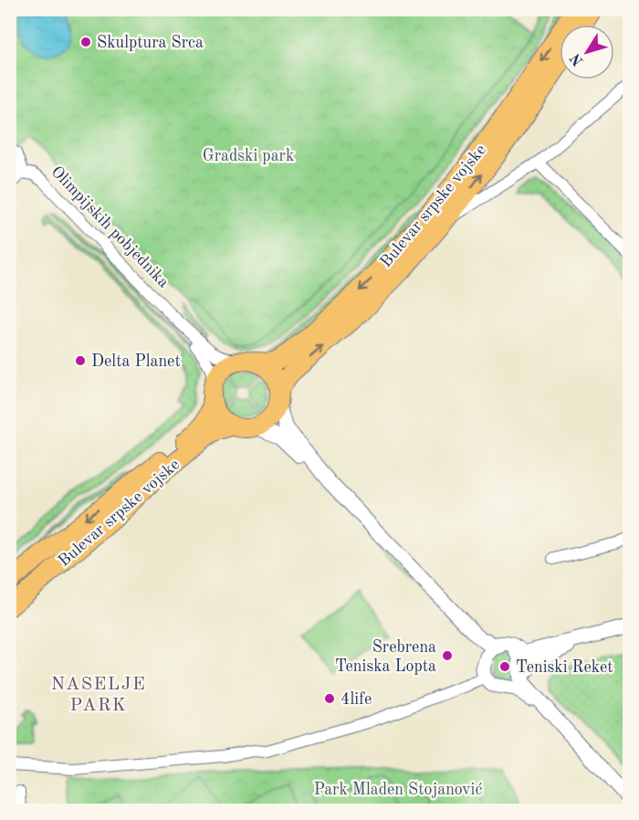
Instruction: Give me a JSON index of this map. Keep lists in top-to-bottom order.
{
  "streets": {
    "main road": ["Bulevar srpske vojske"],
    "street": ["Olimpijskih pobjednika"]
  },
  "crossings": [
    ["Bulevar srpske vojske", "Olimpijskih pobjednika"]
  ],
  "districts": ["NASELJE PARK"],
  "parks": ["Gradski park", "Park Mladen Stojanović"],
  "places": [
    "Skulptura Srca",
    "Delta Planet",
    "Srebrena Teniska Lopta",
    "Teniski Reket",
    "4life"
  ],
  "north": "bottom left"
}
